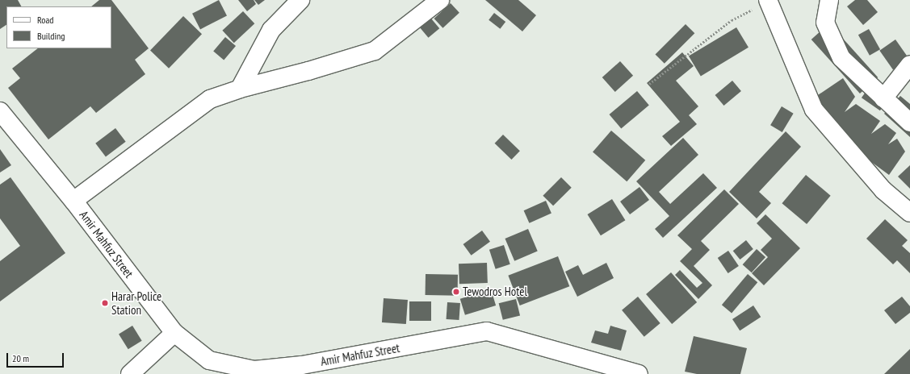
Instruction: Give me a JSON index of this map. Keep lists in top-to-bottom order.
{
  "streets": {
    "street": ["Amir Mahfuz Street"]
  },
  "places": ["Tewodros Hotel", "Harar Police Station"],
  "legend": ["Road", "Building"],
  "scale_bar": "20 m"
}
